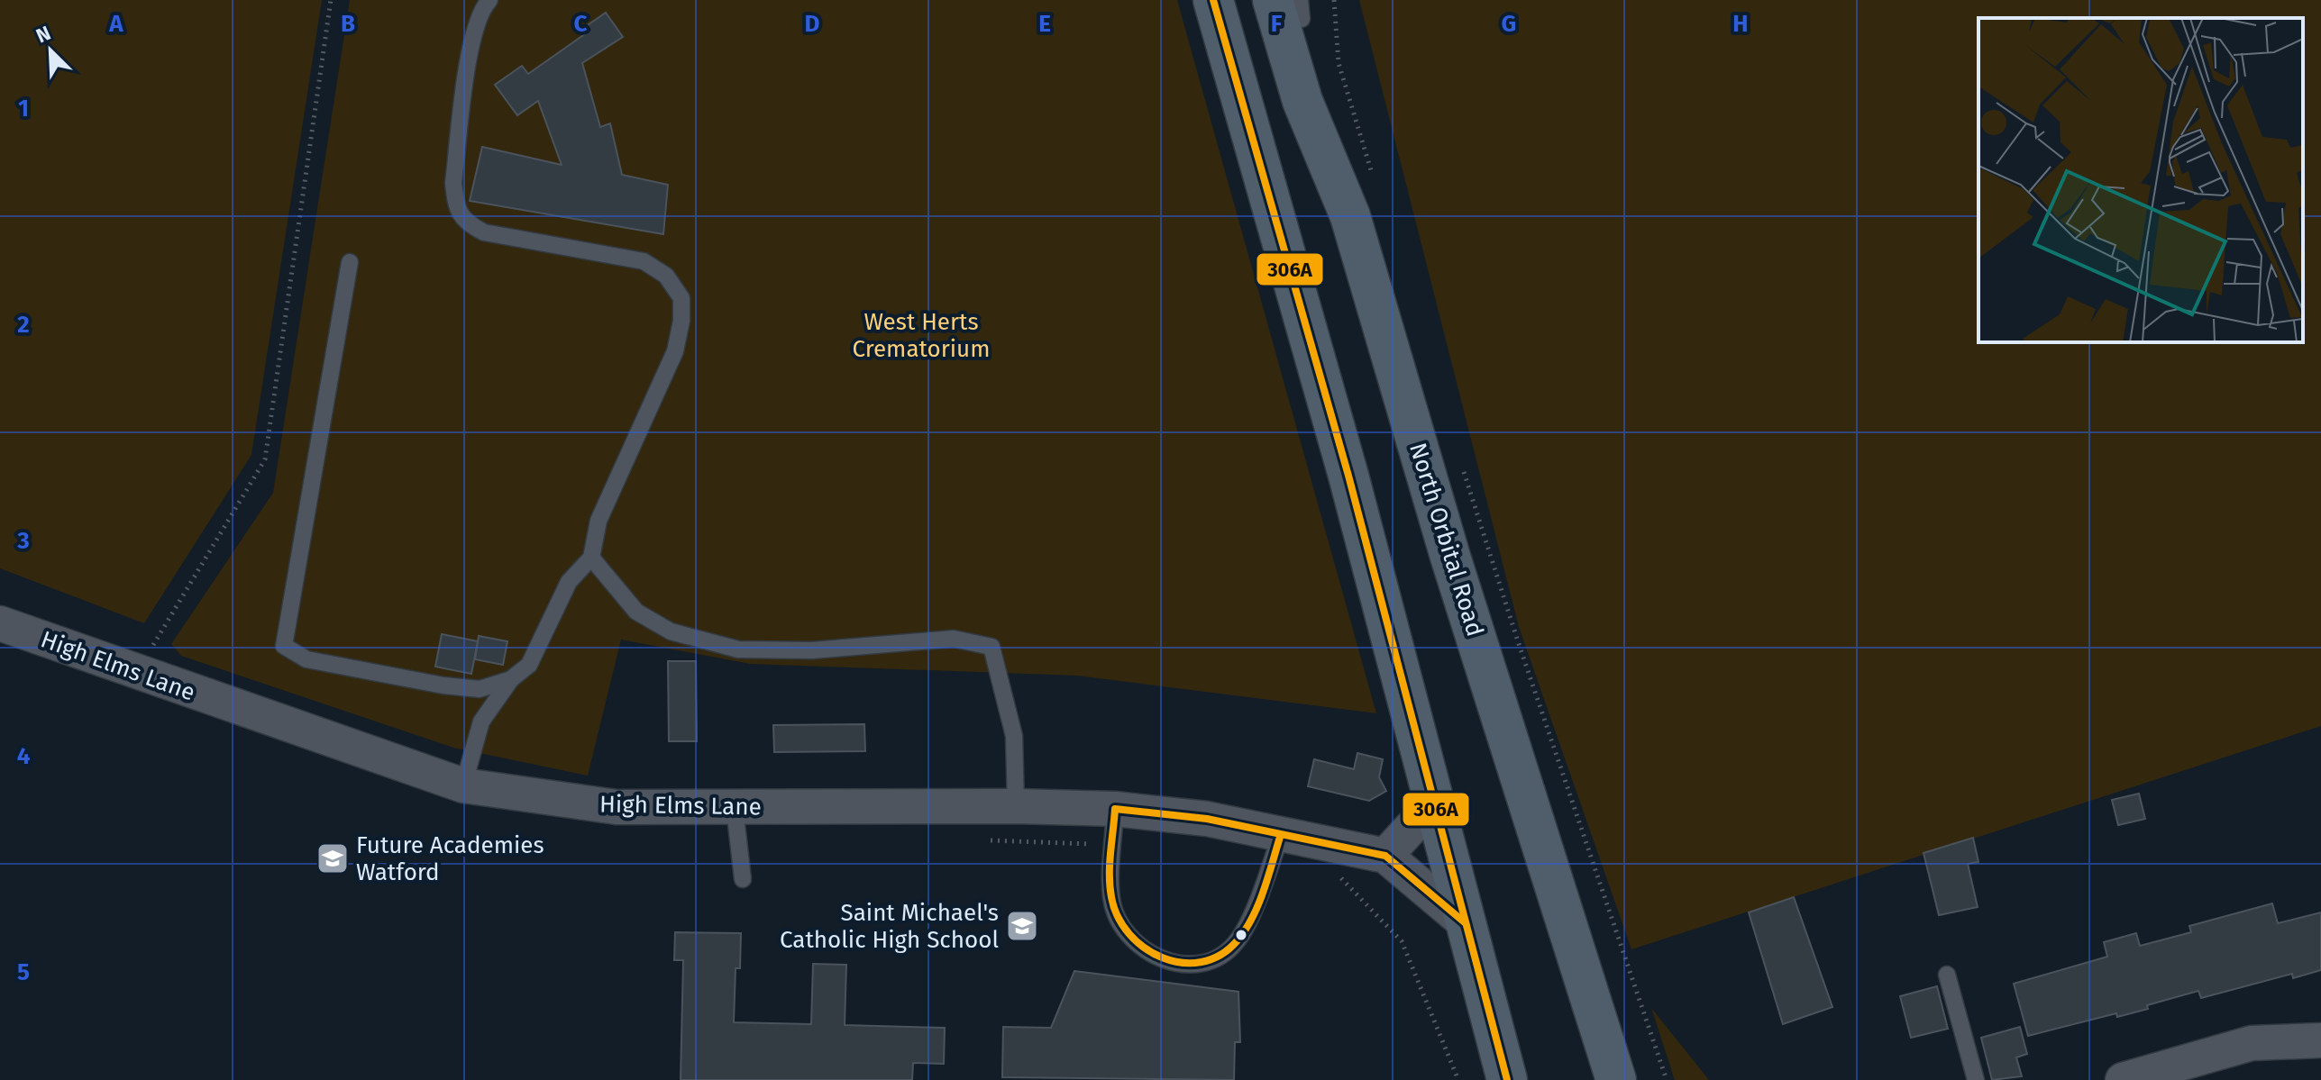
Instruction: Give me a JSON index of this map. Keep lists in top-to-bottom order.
{
  "streets": {
    "highway": ["North Orbital Road"],
    "street": ["High Elms Lane"]
  },
  "parks": ["West Herts Crematorium"],
  "places": {
    "school or university": ["Future Academies Watford", "Saint Michael's Catholic High School"]
  },
  "lines": ["transit line 306A"],
  "north": "top left",
  "grid": {
    "columns": [
      "A",
      "B",
      "C",
      "D",
      "E",
      "F",
      "G",
      "H"
    ],
    "rows": [
      "1",
      "2",
      "3",
      "4",
      "5"
    ]
  }
}
